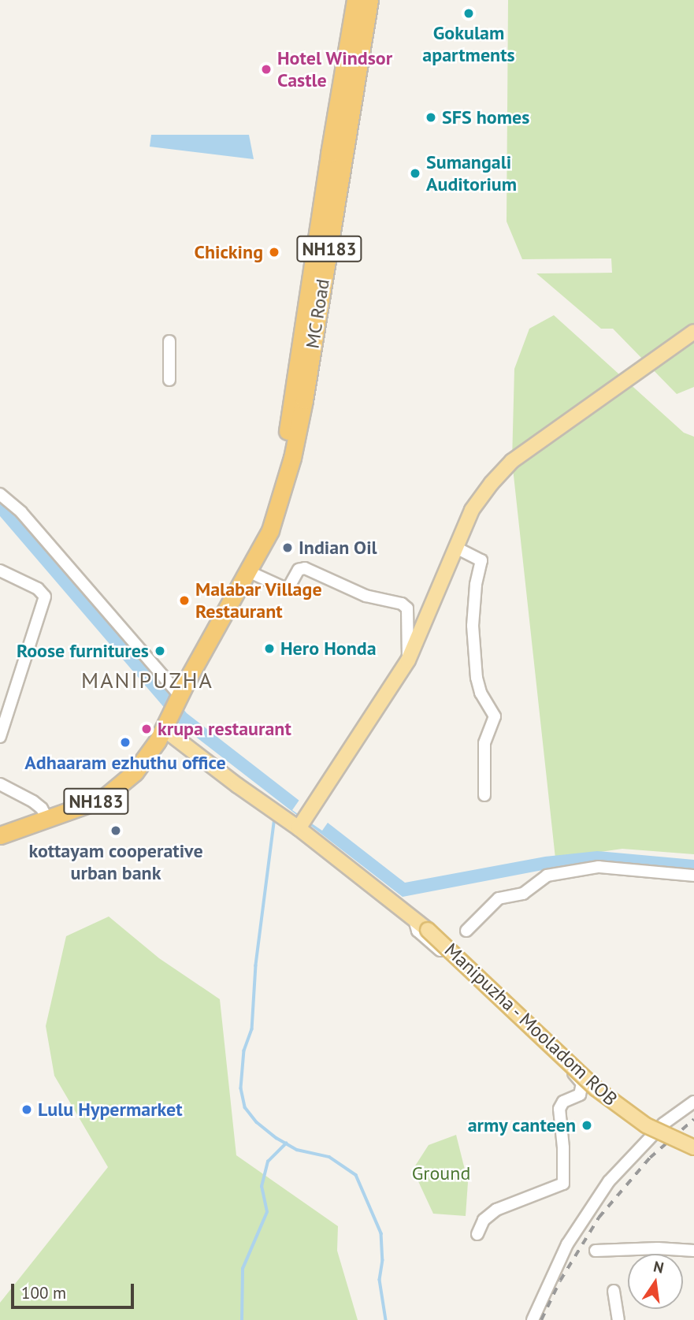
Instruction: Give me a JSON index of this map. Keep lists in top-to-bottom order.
{
  "streets": {
    "highway": ["NH183", "MC Road"],
    "main road": ["Manipuzha - Mooladom ROB"]
  },
  "crossings": [
    ["MC Road", "Manipuzha - Mooladom ROB"]
  ],
  "districts": ["MANIPUZHA"],
  "parks": ["Ground"],
  "places": [
    "Gokulam apartments",
    "Hotel Windsor Castle",
    "SFS homes",
    "Sumangali Auditorium",
    "Chicking",
    "Indian Oil",
    "Malabar Village Restaurant",
    "Hero Honda",
    "Roose furnitures",
    "krupa restaurant",
    "Adhaaram ezhuthu office",
    "kottayam cooperative urban bank",
    "Lulu Hypermarket",
    "army canteen"
  ],
  "scale_bar": "100 m",
  "north": "top"
}
